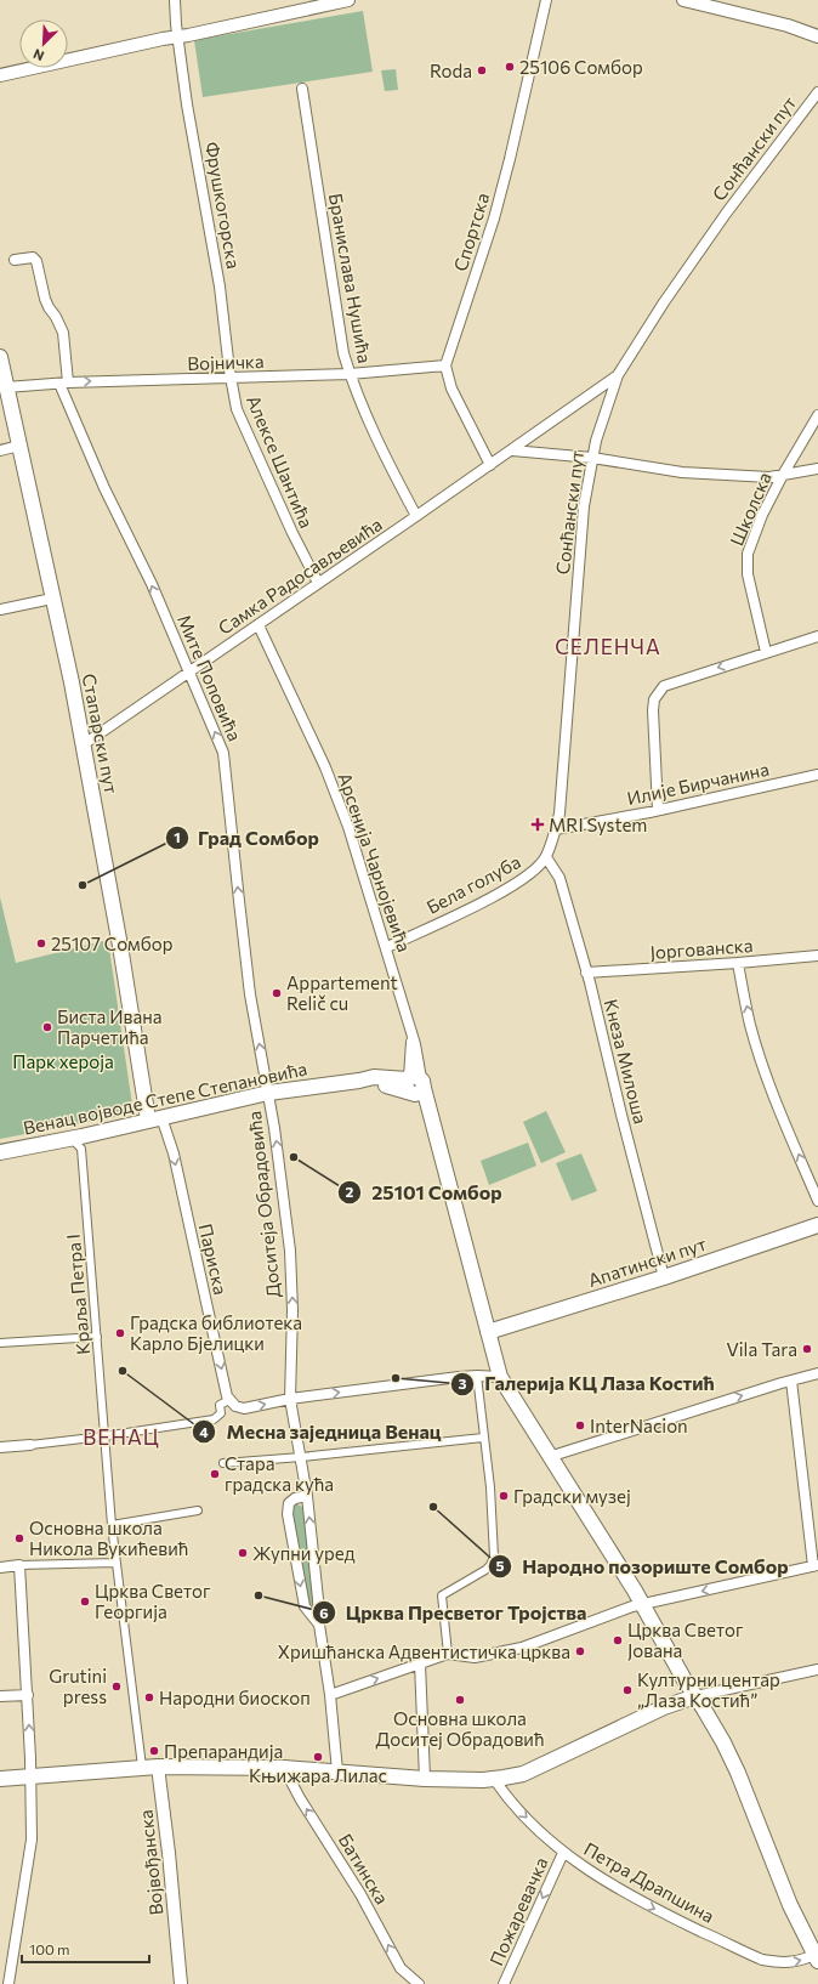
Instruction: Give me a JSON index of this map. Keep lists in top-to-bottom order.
{
  "streets": {
    "main road": ["Стапарски пут", "Венац војводе Степе Степановића", "Апатински пут"],
    "street": [
      "Сонћански пут",
      "Фрушкогорска",
      "Спортска",
      "Бранислава Нушића",
      "Војничка",
      "Алексе Шантића",
      "Школска",
      "Самка Радосављевића",
      "Мите Поповића",
      "Илије Бирчанина",
      "Арсенија Чарнојевића",
      "Бела голуба",
      "Јоргованска",
      "Кнеза Милоша",
      "Доситеја Обрадовића",
      "Париска",
      "Краља Петра I",
      "Војвођанска",
      "Батинска",
      "Петра Драпшина",
      "Пожаревачка"
    ]
  },
  "crossings": [
    ["Сонћански пут", "Самка Радосављевића"],
    ["Сонћански пут", "Илије Бирчанина"],
    ["Сонћански пут", "Бела голуба"],
    ["Сонћански пут", "Кнеза Милоша"],
    ["Фрушкогорска", "Војничка"],
    ["Фрушкогорска", "Алексе Шантића"],
    ["Спортска", "Војничка"],
    ["Бранислава Нушића", "Војничка"],
    ["Бранислава Нушића", "Самка Радосављевића"],
    ["Војничка", "Алексе Шантића"],
    ["Војничка", "Мите Поповића"],
    ["Војничка", "Стапарски пут"],
    ["Алексе Шантића", "Самка Радосављевића"],
    ["Самка Радосављевића", "Мите Поповића"],
    ["Самка Радосављевића", "Стапарски пут"],
    ["Самка Радосављевића", "Арсенија Чарнојевића"],
    ["Мите Поповића", "Венац војводе Степе Степановића"],
    ["Мите Поповића", "Доситеја Обрадовића"],
    ["Стапарски пут", "Венац војводе Степе Степановића"],
    ["Стапарски пут", "Париска"],
    ["Арсенија Чарнојевића", "Бела голуба"],
    ["Арсенија Чарнојевића", "Венац војводе Степе Степановића"],
    ["Бела голуба", "Кнеза Милоша"],
    ["Јоргованска", "Кнеза Милоша"],
    ["Кнеза Милоша", "Апатински пут"],
    ["Венац војводе Степе Степановића", "Доситеја Обрадовића"],
    ["Венац војводе Степе Степановића", "Париска"],
    ["Венац војводе Степе Степановића", "Краља Петра I"],
    ["Петра Драпшина", "Пожаревачка"]
  ],
  "one_way": [
    "Војничка",
    "Мите Поповића",
    "Доситеја Обрадовића",
    "Париска",
    "Батинска",
    "Петра Драпшина",
    "Пожаревачка"
  ],
  "districts": ["СЕЛЕНЧА", "ВЕНАЦ"],
  "parks": ["Парк хероја"],
  "places": {
    "other": [
      "25106 Сомбор",
      "Roda",
      "Град Сомбор",
      "25107 Сомбор",
      "Appartement Relič cu",
      "Биста Ивана Парчетића",
      "25101 Сомбор",
      "Градска библиотека Карло Бјелицки",
      "Vila Tara",
      "Месна заједница Венац",
      "Галерија КЦ Лаза Костић",
      "InterNacion",
      "Стара градска кућа",
      "Градски музеј",
      "Народно позориште Сомбор",
      "Основна школа Никола Вукићевић",
      "Жупни уред",
      "Црква Пресветог Тројства",
      "Црква Светог Георгија",
      "Црква Светог Јована",
      "Хришћанска Адвентистичка црква",
      "Grutini press",
      "Културни центар „Лаза Костић”",
      "Народни биоскоп",
      "Основна школа Доситеј Обрадовић",
      "Препарандија",
      "Књижара Лилас"
    ],
    "health": ["MRI System"]
  },
  "scale_bar": "100 m",
  "north": "bottom left"
}
